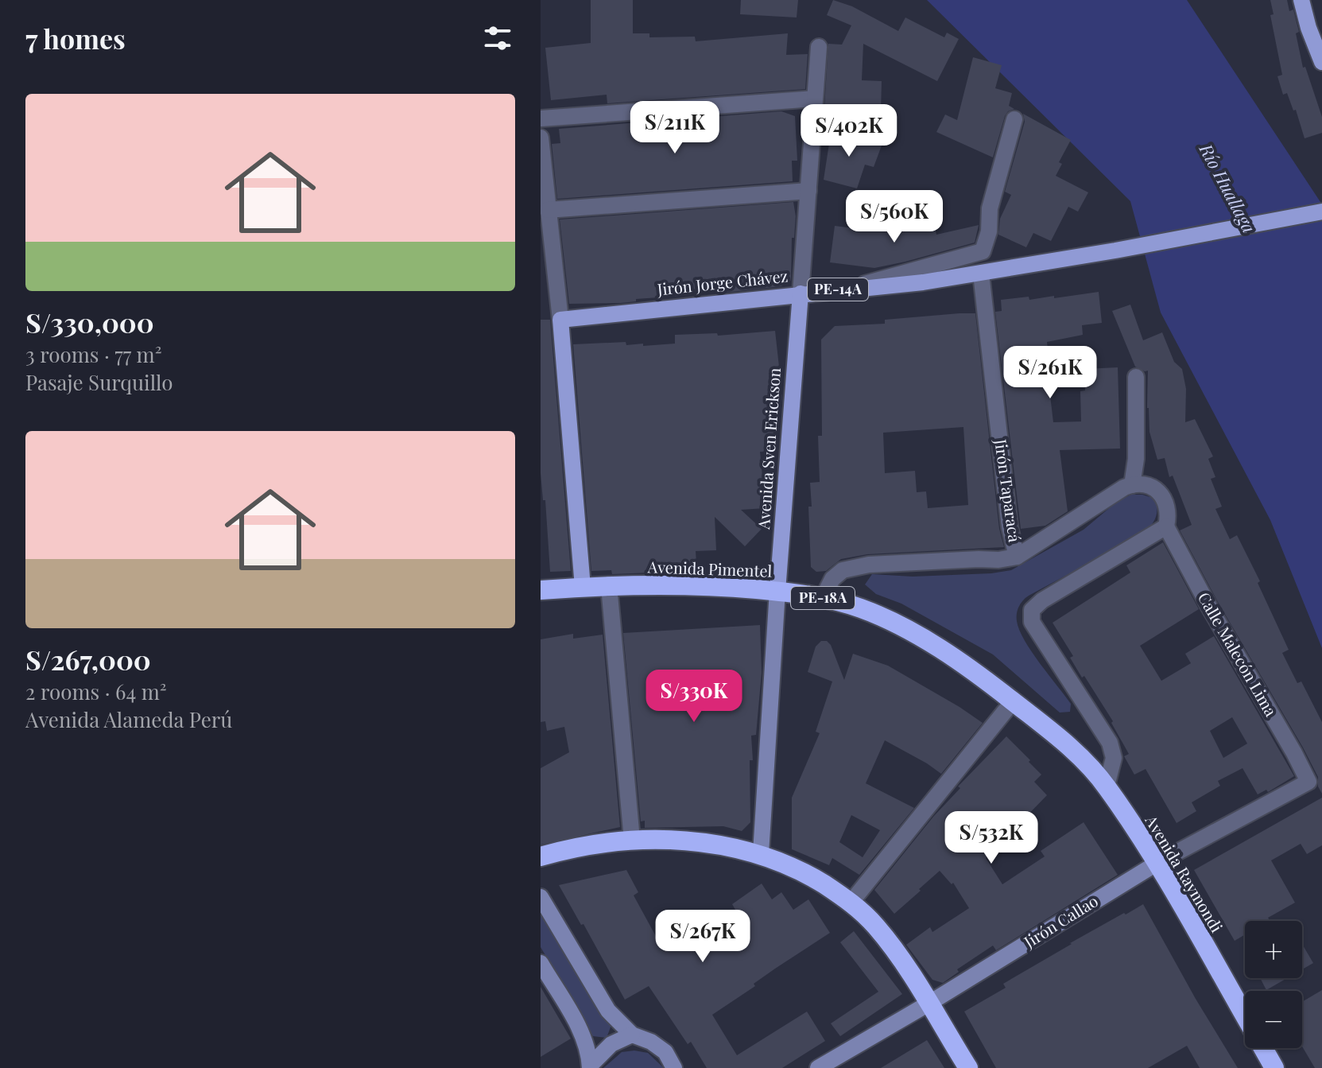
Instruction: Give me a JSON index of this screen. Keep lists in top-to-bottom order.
{
  "streets": {
    "highway": ["Avenida Pimentel", "PE-18A", "Avenida Raymondi"],
    "main road": ["Jirón Jorge Chávez", "PE-14A", "Avenida Sven Erickson"],
    "street": ["Jirón Taparacá", "Calle Malecón Lima", "Jirón Callao"]
  },
  "crossings": [
    ["Jirón Jorge Chávez", "Avenida Sven Erickson"],
    ["Jirón Jorge Chávez", "Jirón Taparacá"],
    ["Avenida Sven Erickson", "Avenida Pimentel"],
    ["Avenida Pimentel", "Avenida Raymondi"],
    ["Calle Malecón Lima", "Jirón Callao"],
    ["Avenida Raymondi", "Jirón Callao"]
  ],
  "water": ["Río Huallaga"],
  "page": {
    "heading": "7 homes",
    "list": [
      {
        "name": "S/330,000",
        "note": "3 rooms · 77 m² · Pasaje Surquillo"
      },
      {
        "name": "S/267,000",
        "note": "2 rooms · 64 m² · Avenida Alameda Perú"
      }
    ],
    "price": [
      "S/211K",
      "S/402K",
      "S/560K",
      "S/261K",
      "S/330K",
      "S/532K",
      "S/267K"
    ],
    "map_buttons": ["+", "−"]
  }
}
